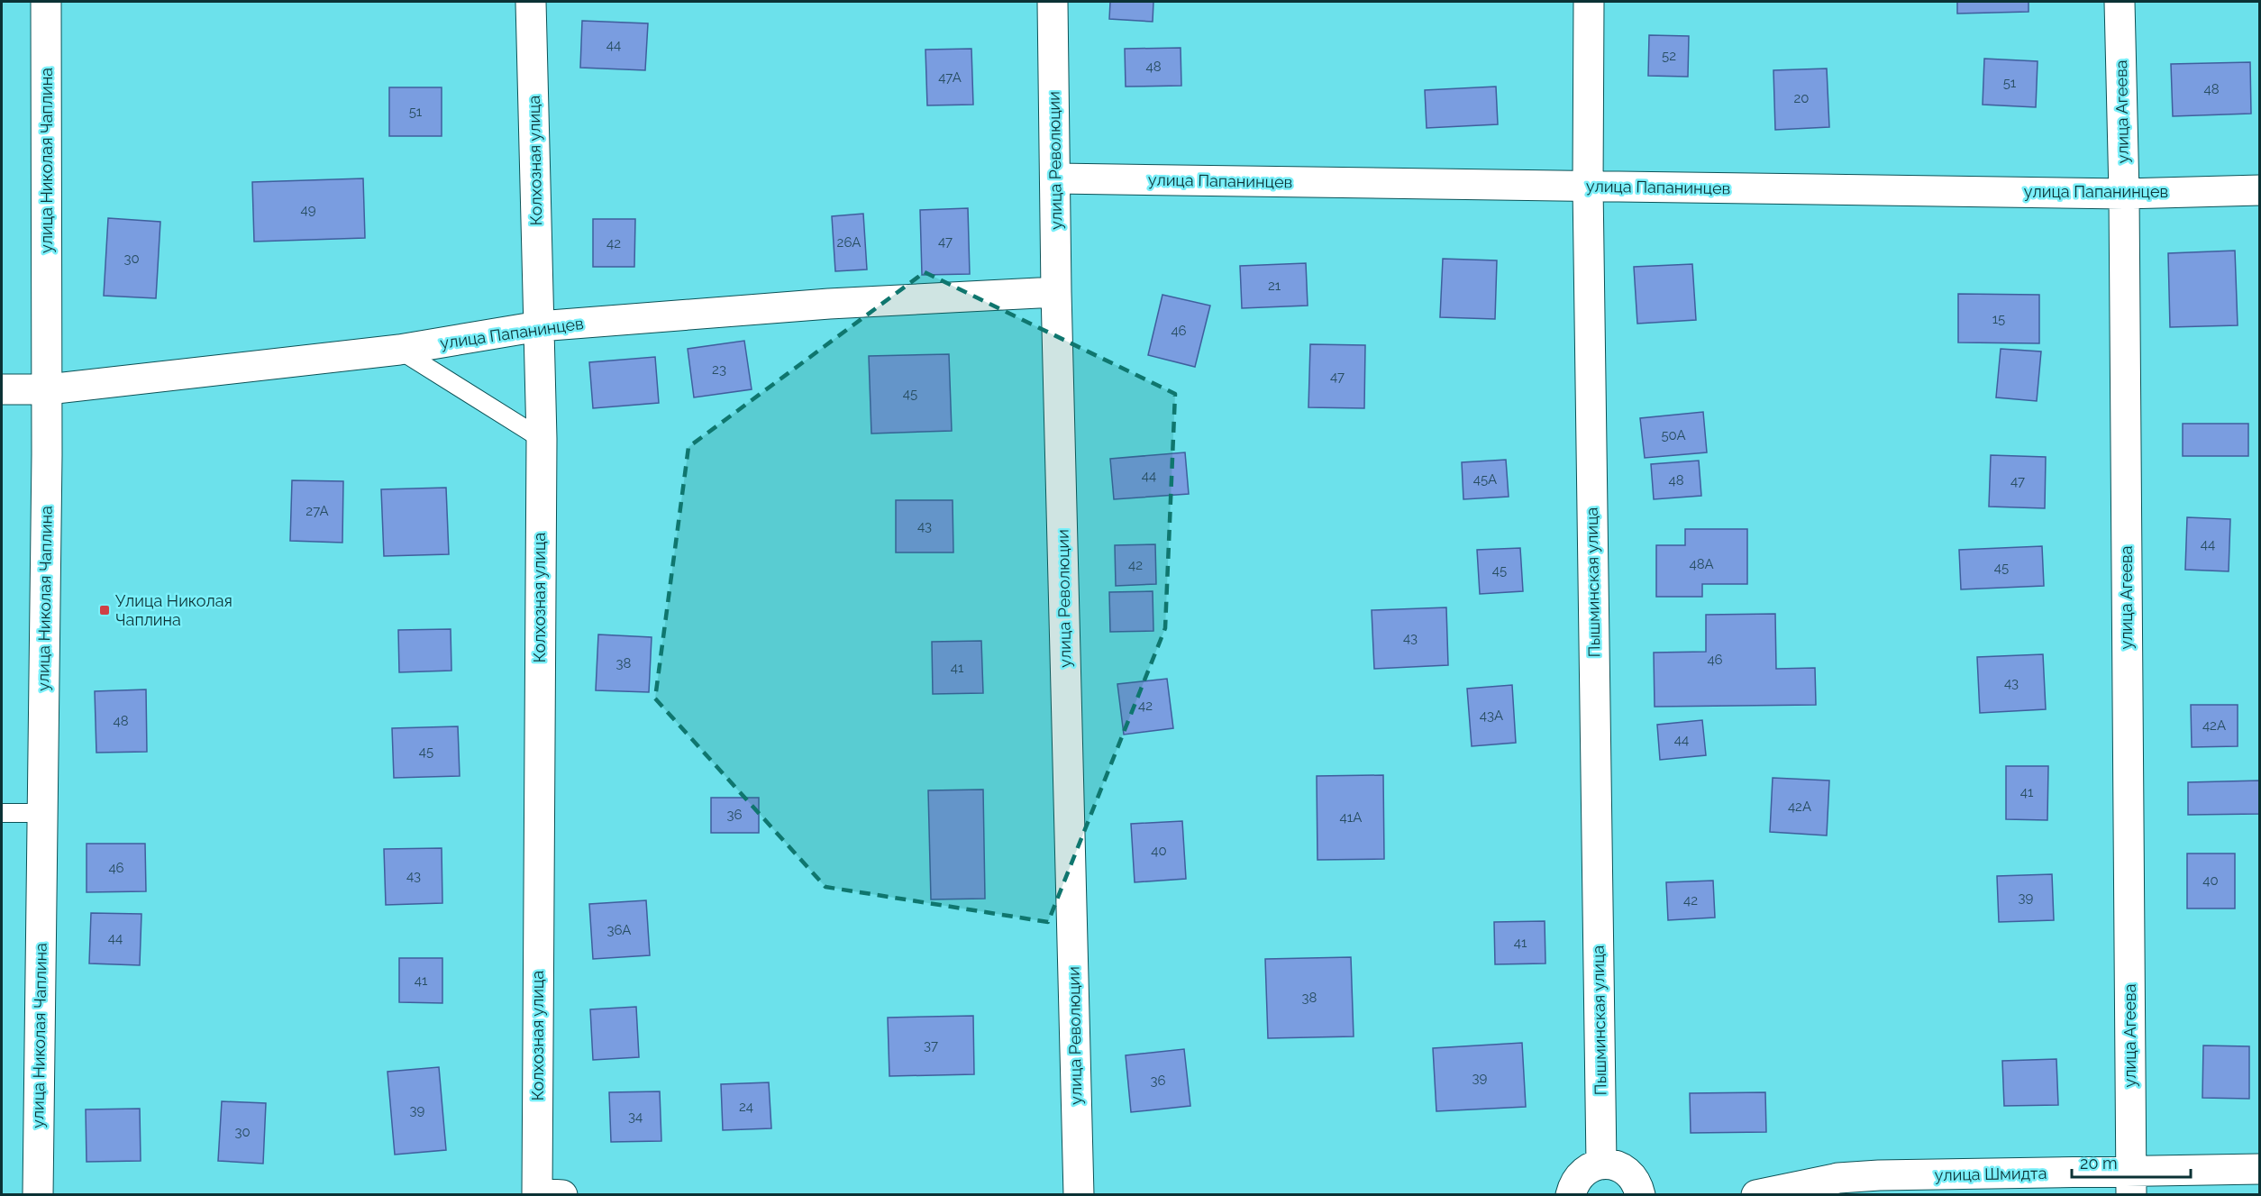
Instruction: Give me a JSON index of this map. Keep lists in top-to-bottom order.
{
  "streets": {
    "street": [
      "улица Агеева",
      "улица Николая Чаплина",
      "Колхозная улица",
      "улица Революции",
      "улица Папанинцев",
      "Пышминская улица",
      "улица Шмидта"
    ]
  },
  "crossings": [
    ["улица Агеева", "улица Папанинцев"],
    ["улица Агеева", "улица Шмидта"],
    ["улица Николая Чаплина", "улица Папанинцев"],
    ["Колхозная улица", "улица Папанинцев"],
    ["улица Революции", "улица Папанинцев"],
    ["улица Папанинцев", "Пышминская улица"]
  ],
  "places": {
    "transit": ["Улица Николая Чаплина"]
  },
  "house_numbers": [
    "44",
    "52",
    "48",
    "47А",
    "51",
    "48",
    "20",
    "51",
    "49",
    "47",
    "26А",
    "42",
    "30",
    "21",
    "15",
    "46",
    "23",
    "47",
    "45",
    "50А",
    "44",
    "45А",
    "48",
    "47",
    "27А",
    "43",
    "44",
    "48А",
    "42",
    "45",
    "45",
    "43",
    "46",
    "38",
    "41",
    "43",
    "42",
    "43А",
    "48",
    "42А",
    "44",
    "45",
    "41",
    "42А",
    "36",
    "41А",
    "40",
    "46",
    "43",
    "40",
    "39",
    "42",
    "36А",
    "44",
    "41",
    "41",
    "38",
    "37",
    "39",
    "36",
    "24",
    "39",
    "34",
    "30"
  ],
  "scale_bar": "20 m"
}
